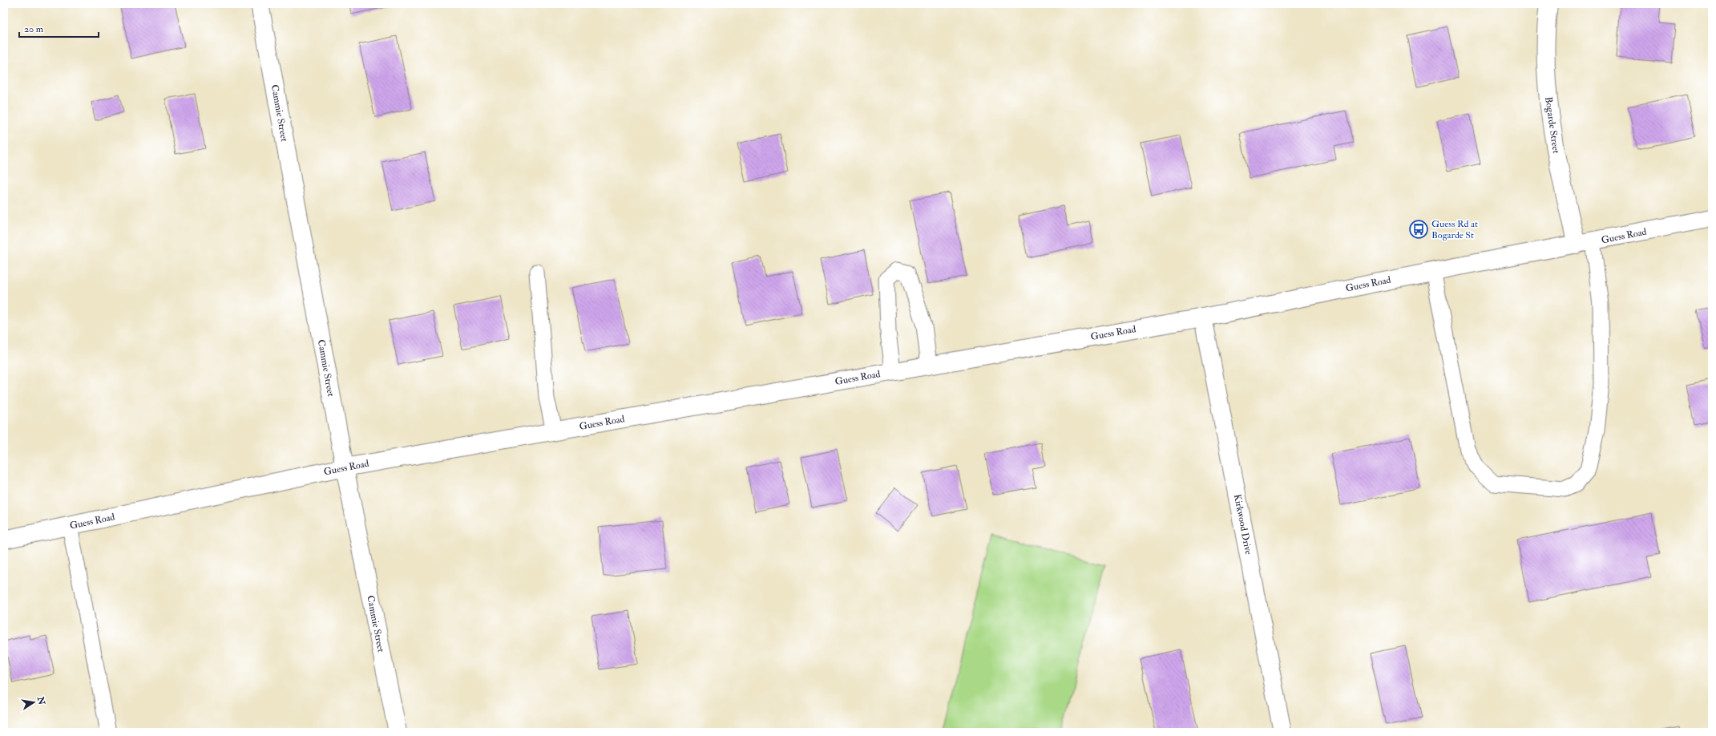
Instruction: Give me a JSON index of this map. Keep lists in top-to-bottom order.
{
  "streets": {
    "main road": [
      "Cammie Street",
      "Bogarde Street",
      "Guess Road",
      "Kirkwood Drive"
    ]
  },
  "crossings": [
    ["Cammie Street", "Guess Road"],
    ["Bogarde Street", "Guess Road"],
    ["Guess Road", "Kirkwood Drive"]
  ],
  "places": {
    "bus stop": ["Guess Rd at Bogarde St"]
  },
  "scale_bar": "20 m",
  "north": "right"
}
